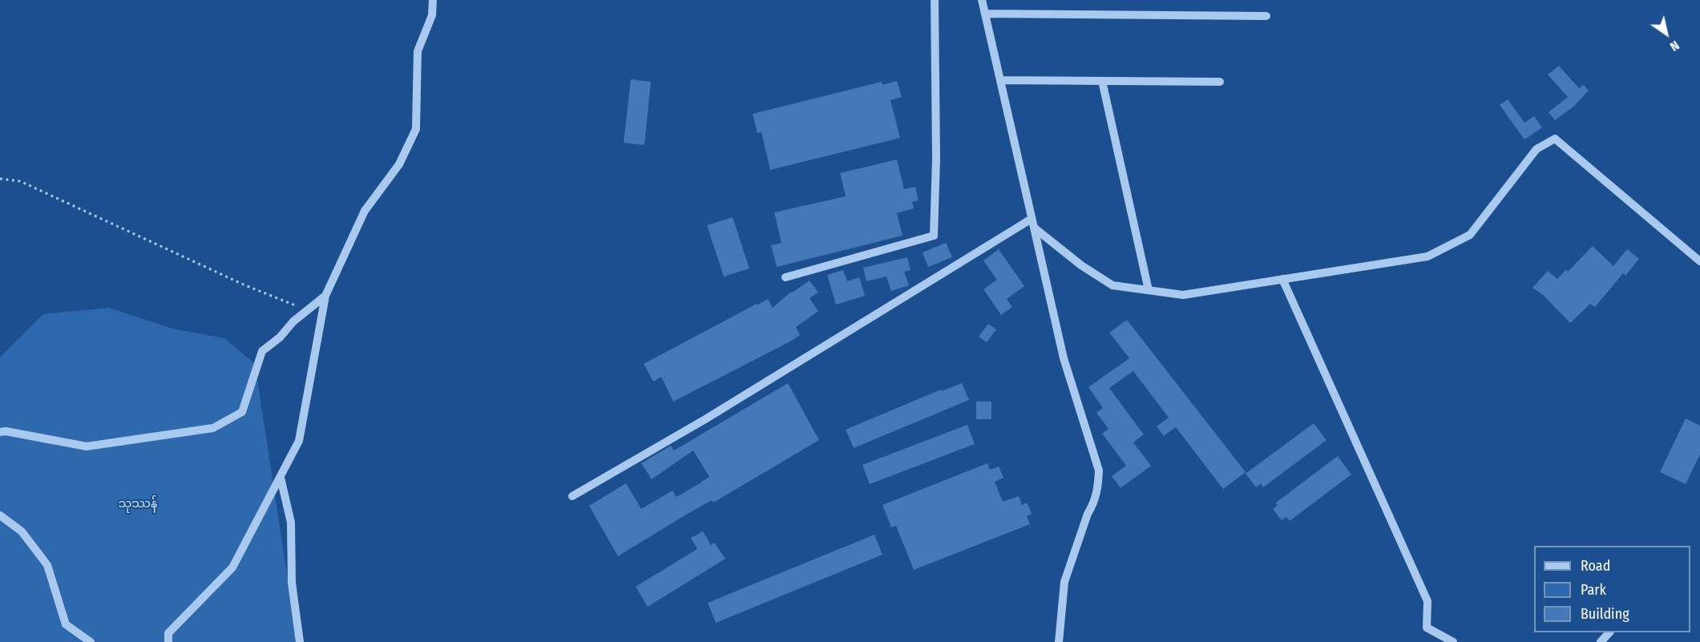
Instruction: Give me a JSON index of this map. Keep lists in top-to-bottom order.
{
  "parks": ["သုဿန်"],
  "legend": ["Road", "Park", "Building"],
  "north": "bottom right"
}
